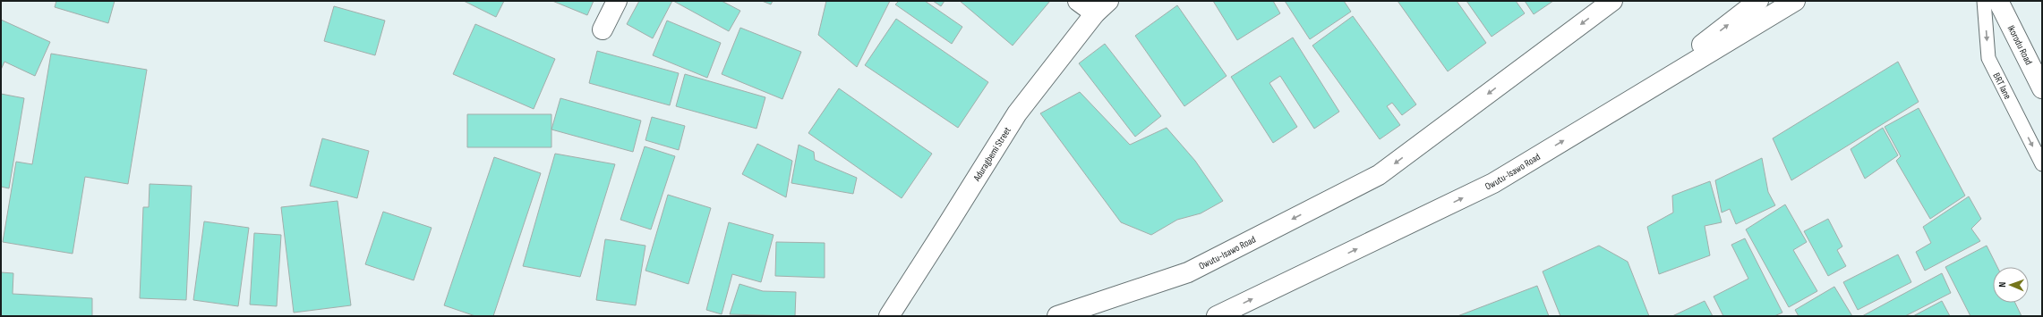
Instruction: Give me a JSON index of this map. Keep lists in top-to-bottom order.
{
  "streets": {
    "main road": ["Ikorodu Road", "Aduragbemi Street", "Owutu-Isawo Road"],
    "lane": ["BRT lane"]
  },
  "one_way": ["BRT lane"],
  "north": "left"
}
